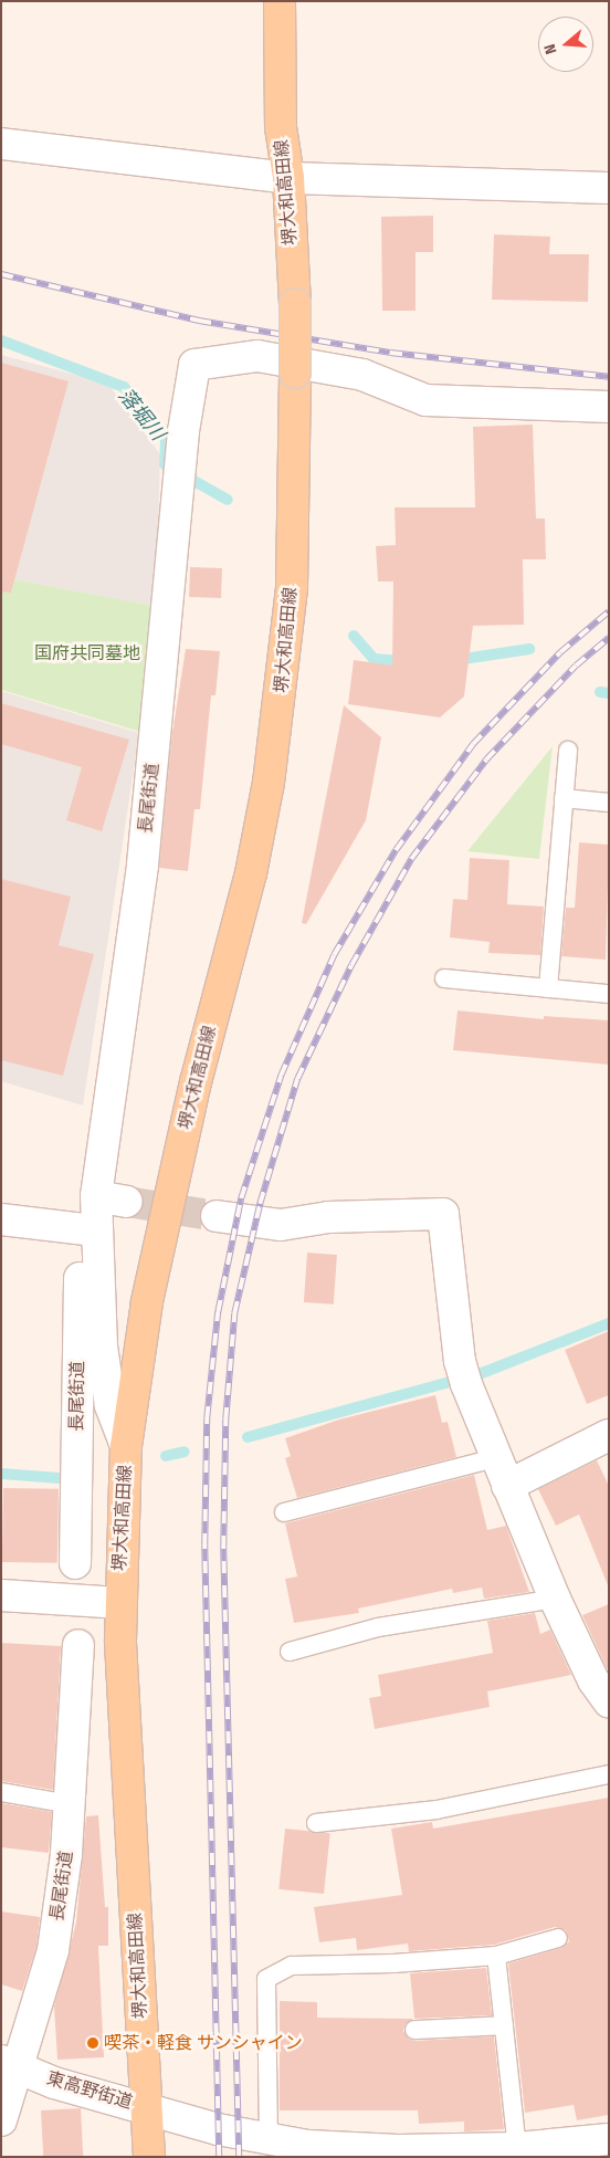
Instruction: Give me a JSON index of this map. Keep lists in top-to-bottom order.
{
  "streets": {
    "main road": ["堺大和高田線"],
    "street": ["長尾街道", "東高野街道"]
  },
  "crossings": [
    ["堺大和高田線", "東高野街道"],
    ["長尾街道", "東高野街道"]
  ],
  "water": ["落堀川"],
  "parks": ["国府共同墓地"],
  "places": ["喫茶・軽食 サンシャイン"],
  "north": "left"
}
